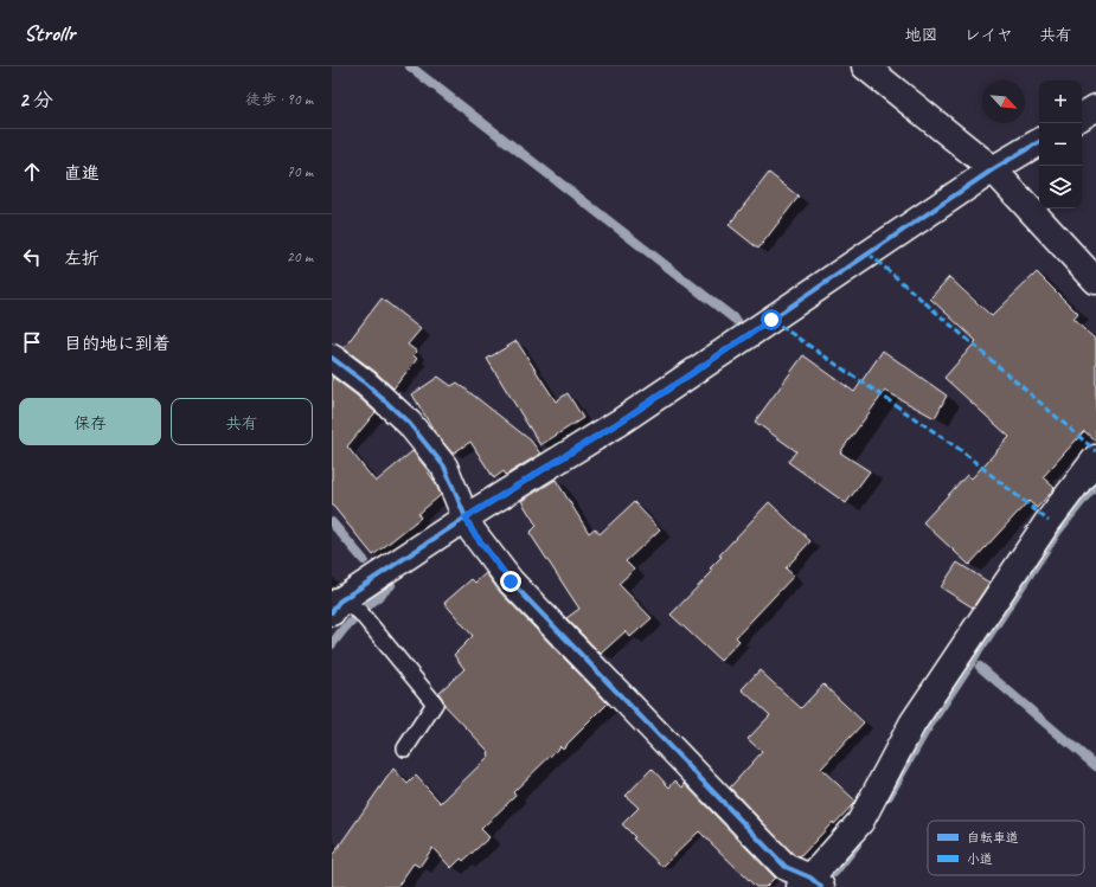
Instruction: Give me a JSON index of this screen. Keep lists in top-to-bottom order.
{
  "legend": ["自転車道", "小道"],
  "north": "bottom right",
  "page": {
    "header": "Strollr",
    "nav": ["地図", "レイヤ", "共有"],
    "heading": ["2 分", "徒歩 · 90 m"],
    "map_buttons": ["+", "−"],
    "list": [
      ["直進", "70 m"],
      ["左折", "20 m"],
      "目的地に到着"
    ],
    "buttons": ["保存", "共有"]
  }
}
